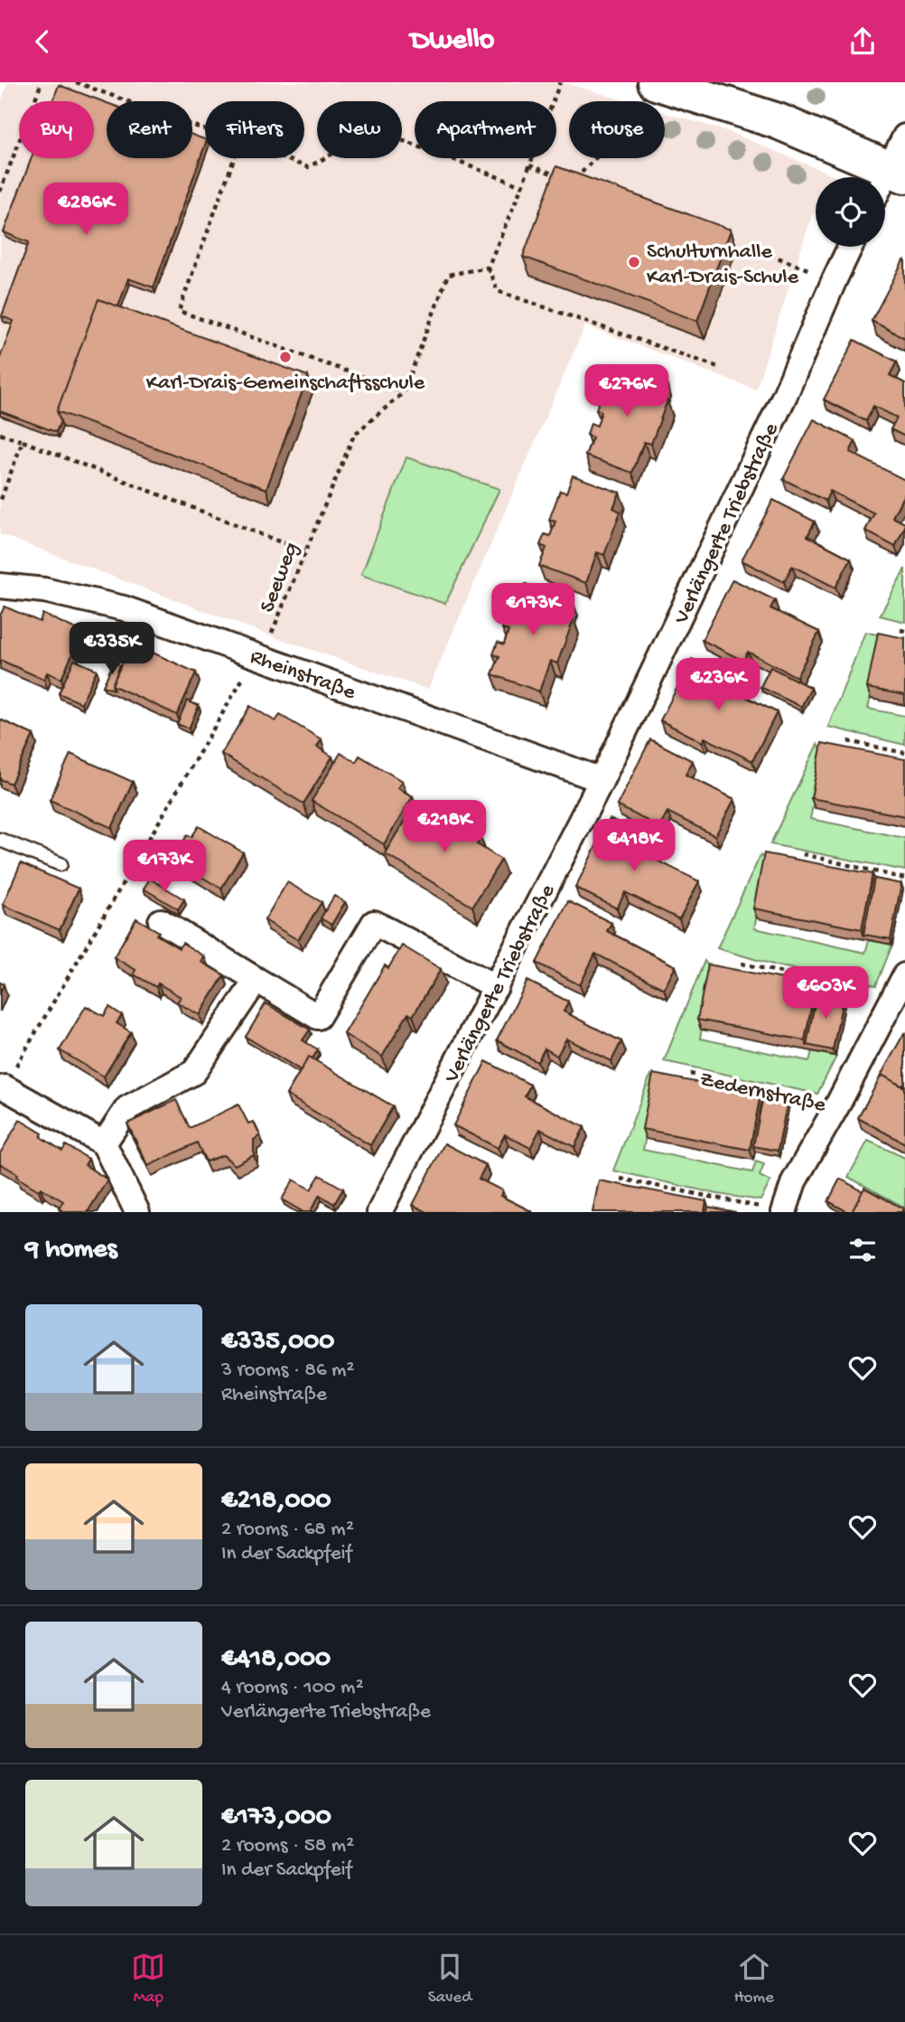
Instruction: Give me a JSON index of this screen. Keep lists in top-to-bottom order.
{
  "streets": {
    "street": ["Verlängerte Triebstraße", "Rheinstraße", "Zedernstraße"],
    "path": ["Seeweg"]
  },
  "crossings": [
    ["Verlängerte Triebstraße", "Rheinstraße"],
    ["Seeweg", "Rheinstraße"]
  ],
  "places": ["Schulturnhalle Karl-Drais-Schule", "Karl-Drais-Gemeinschaftsschule"],
  "page": {
    "header": "Dwello",
    "chip": [
      "Buy",
      "Rent",
      "Filters",
      "New",
      "Apartment",
      "House"
    ],
    "price": [
      "€286K",
      "€276K",
      "€173K",
      "€335K",
      "€236K",
      "€218K",
      "€418K",
      "€173K",
      "€603K"
    ],
    "heading": "9 homes",
    "list": [
      {
        "name": "€335,000",
        "note": "3 rooms · 86 m² · Rheinstraße"
      },
      {
        "name": "€218,000",
        "note": "2 rooms · 68 m² · In der Sackpfeif"
      },
      {
        "name": "€418,000",
        "note": "4 rooms · 100 m² · Verlängerte Triebstraße"
      },
      {
        "name": "€173,000",
        "note": "2 rooms · 58 m² · In der Sackpfeif"
      }
    ],
    "tabs": ["Map", "Saved", "Home"]
  }
}
